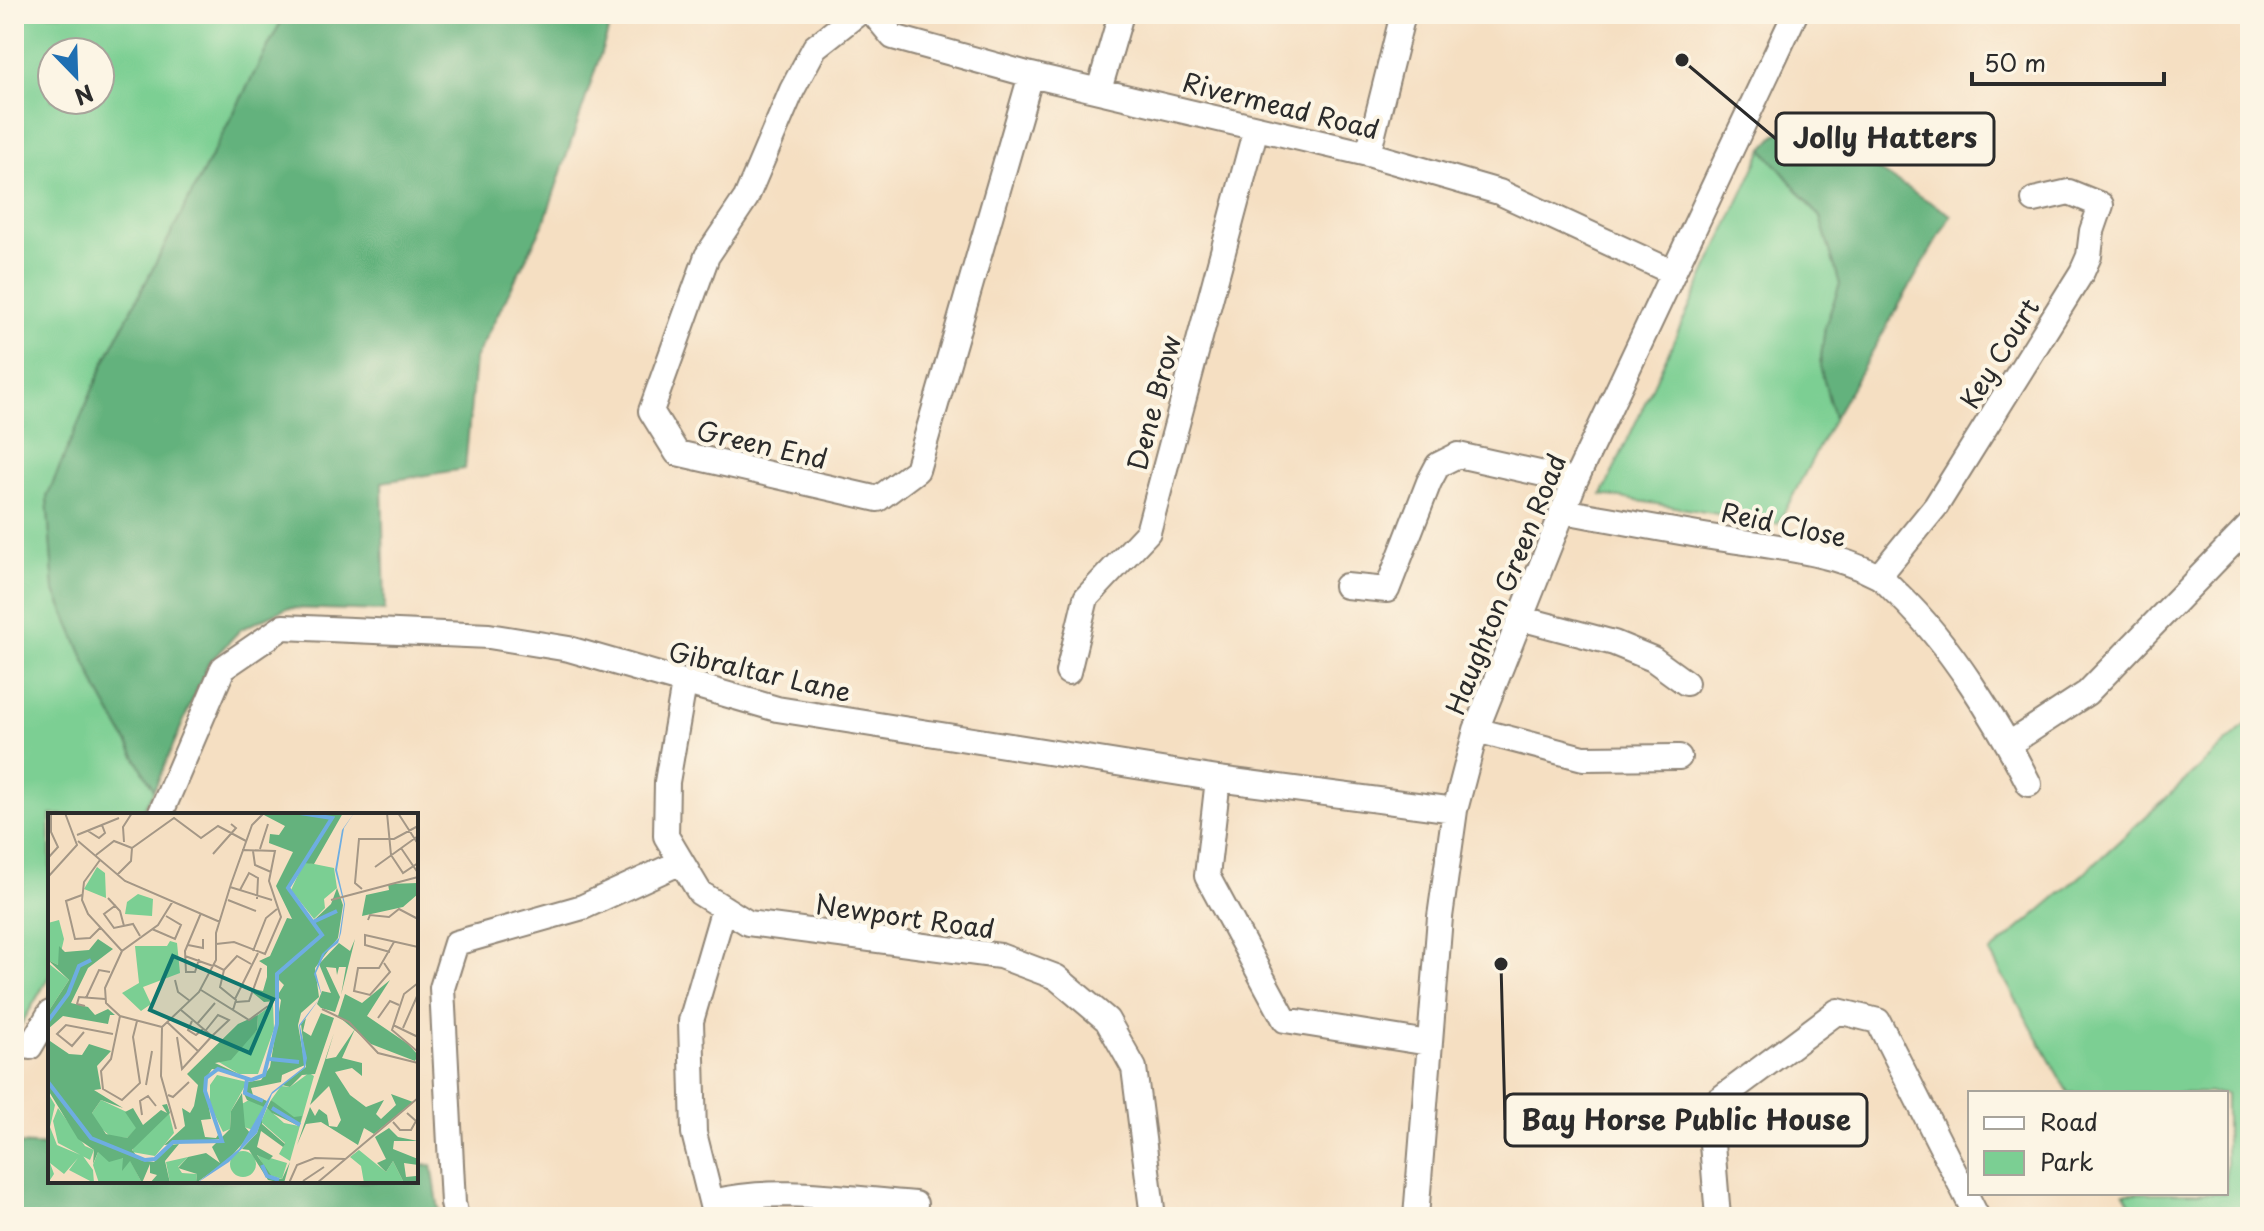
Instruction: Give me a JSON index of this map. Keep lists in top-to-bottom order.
{
  "streets": {
    "street": [
      "Rivermead Road",
      "Key Court",
      "Dene Brow",
      "Green End",
      "Reid Close",
      "Haughton Green Road",
      "Gibraltar Lane",
      "Newport Road"
    ]
  },
  "crossings": [
    ["Rivermead Road", "Dene Brow"],
    ["Rivermead Road", "Green End"],
    ["Rivermead Road", "Haughton Green Road"],
    ["Key Court", "Reid Close"],
    ["Reid Close", "Haughton Green Road"],
    ["Haughton Green Road", "Gibraltar Lane"],
    ["Gibraltar Lane", "Newport Road"]
  ],
  "places": ["Jolly Hatters", "Bay Horse Public House"],
  "legend": ["Road", "Park"],
  "scale_bar": "50 m",
  "north": "bottom right"
}
